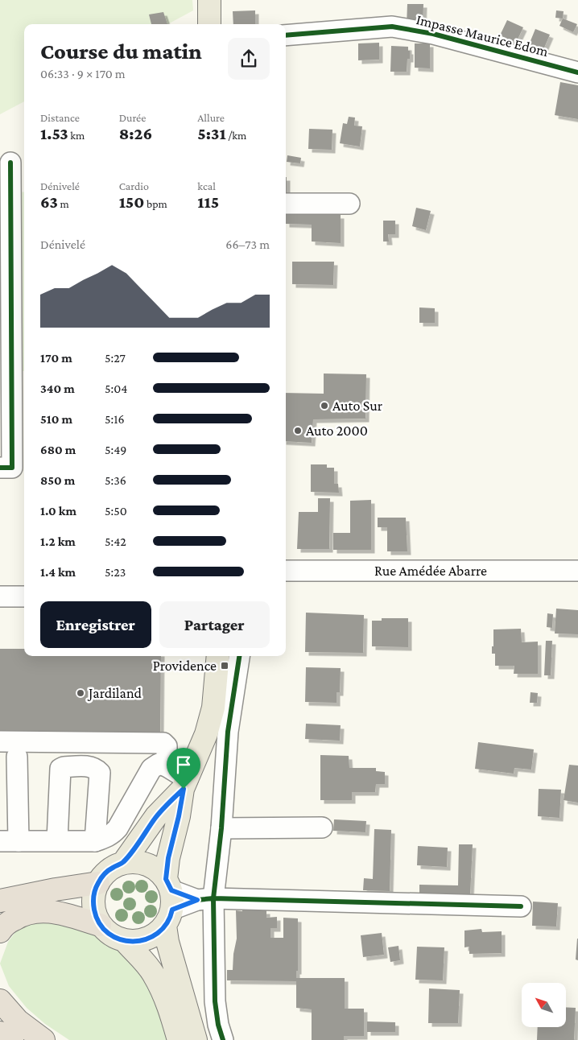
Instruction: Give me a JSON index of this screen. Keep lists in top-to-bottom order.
{
  "streets": {
    "street": ["Impasse Maurice Edom", "Rue Amédée Abarre"]
  },
  "places": {
    "other": ["Auto Sur", "Auto 2000", "Jardiland"],
    "transit": ["Providence"]
  },
  "north": "top left",
  "page": {
    "heading": ["Course du matin", "06:33 · 9 × 170 m"],
    "stats": [
      ["Distance", "1.53 km"],
      ["Durée", "8:26"],
      ["Allure", "5:31 /km"],
      ["Dénivelé", "63 m"],
      ["Cardio", "150 bpm"],
      ["kcal", "115"]
    ],
    "chart": ["Dénivelé", "66–73 m"],
    "list": [
      {
        "name": "170 m",
        "note": "5:27"
      },
      {
        "name": "340 m",
        "note": "5:04"
      },
      {
        "name": "510 m",
        "note": "5:16"
      },
      {
        "name": "680 m",
        "note": "5:49"
      },
      {
        "name": "850 m",
        "note": "5:36"
      },
      {
        "name": "1.0 km",
        "note": "5:50"
      },
      {
        "name": "1.2 km",
        "note": "5:42"
      },
      {
        "name": "1.4 km",
        "note": "5:23"
      }
    ],
    "buttons": ["Enregistrer", "Partager"]
  }
}
